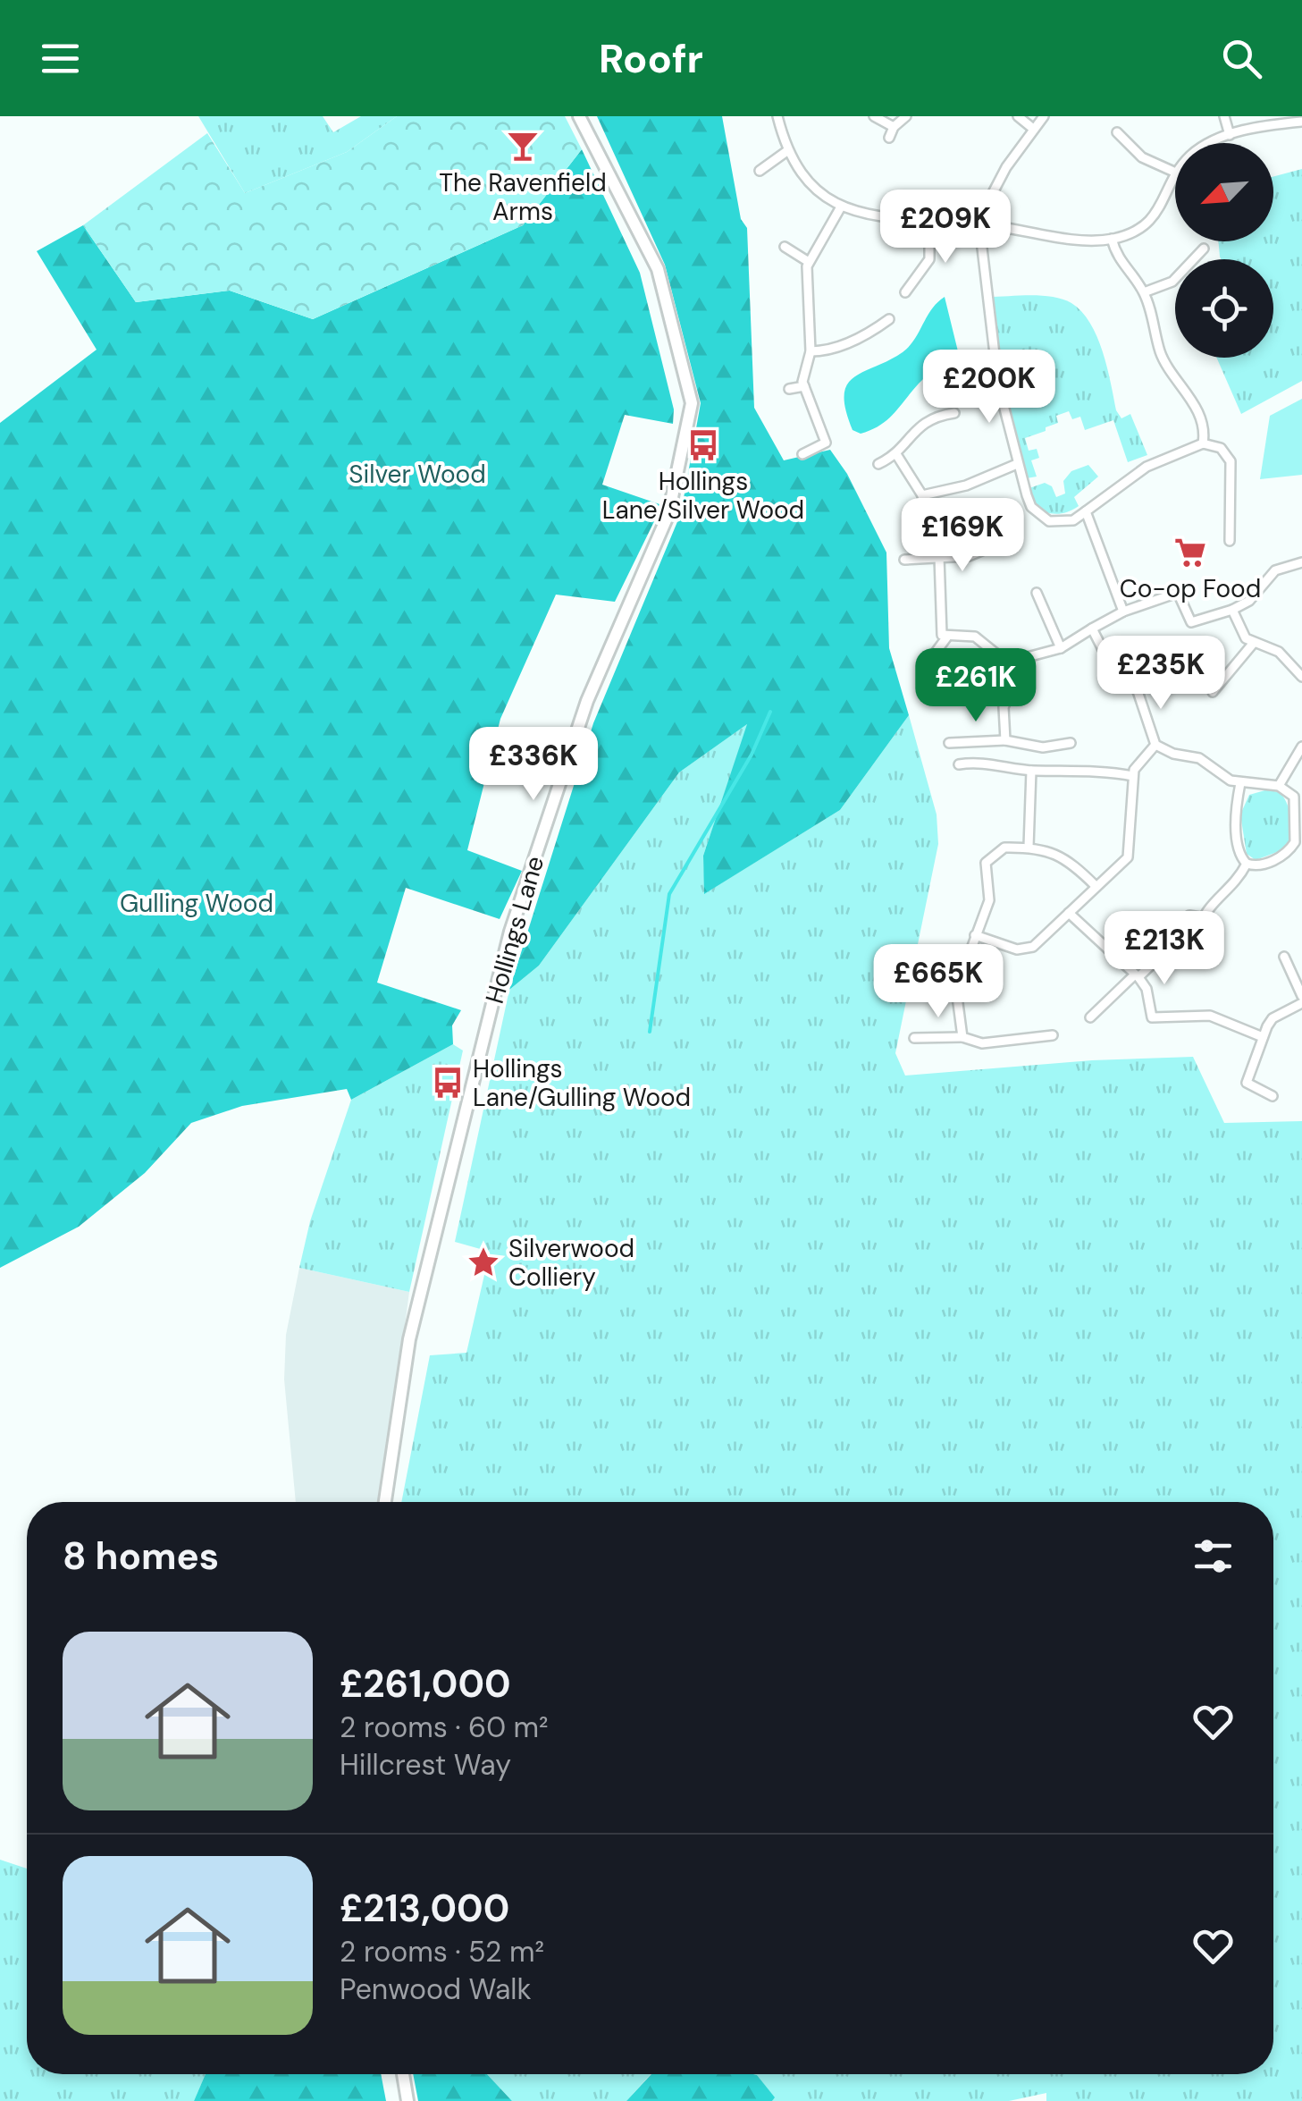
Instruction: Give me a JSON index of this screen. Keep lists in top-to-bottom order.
{
  "streets": {
    "street": ["Hollings Lane"]
  },
  "parks": ["Silver Wood", "Gulling Wood"],
  "places": {
    "bar": ["The Ravenfield Arms"],
    "bus stop": ["Hollings Lane/Silver Wood", "Hollings Lane/Gulling Wood"],
    "supermarket": ["Co-op Food"],
    "place": ["Silverwood Colliery"]
  },
  "north": "bottom left",
  "page": {
    "header": "Roofr",
    "price": [
      "£209K",
      "£200K",
      "£169K",
      "£235K",
      "£261K",
      "£336K",
      "£213K",
      "£665K"
    ],
    "heading": "8 homes",
    "list": [
      {
        "name": "£261,000",
        "note": "2 rooms · 60 m² · Hillcrest Way"
      },
      {
        "name": "£213,000",
        "note": "2 rooms · 52 m² · Penwood Walk"
      }
    ]
  }
}
